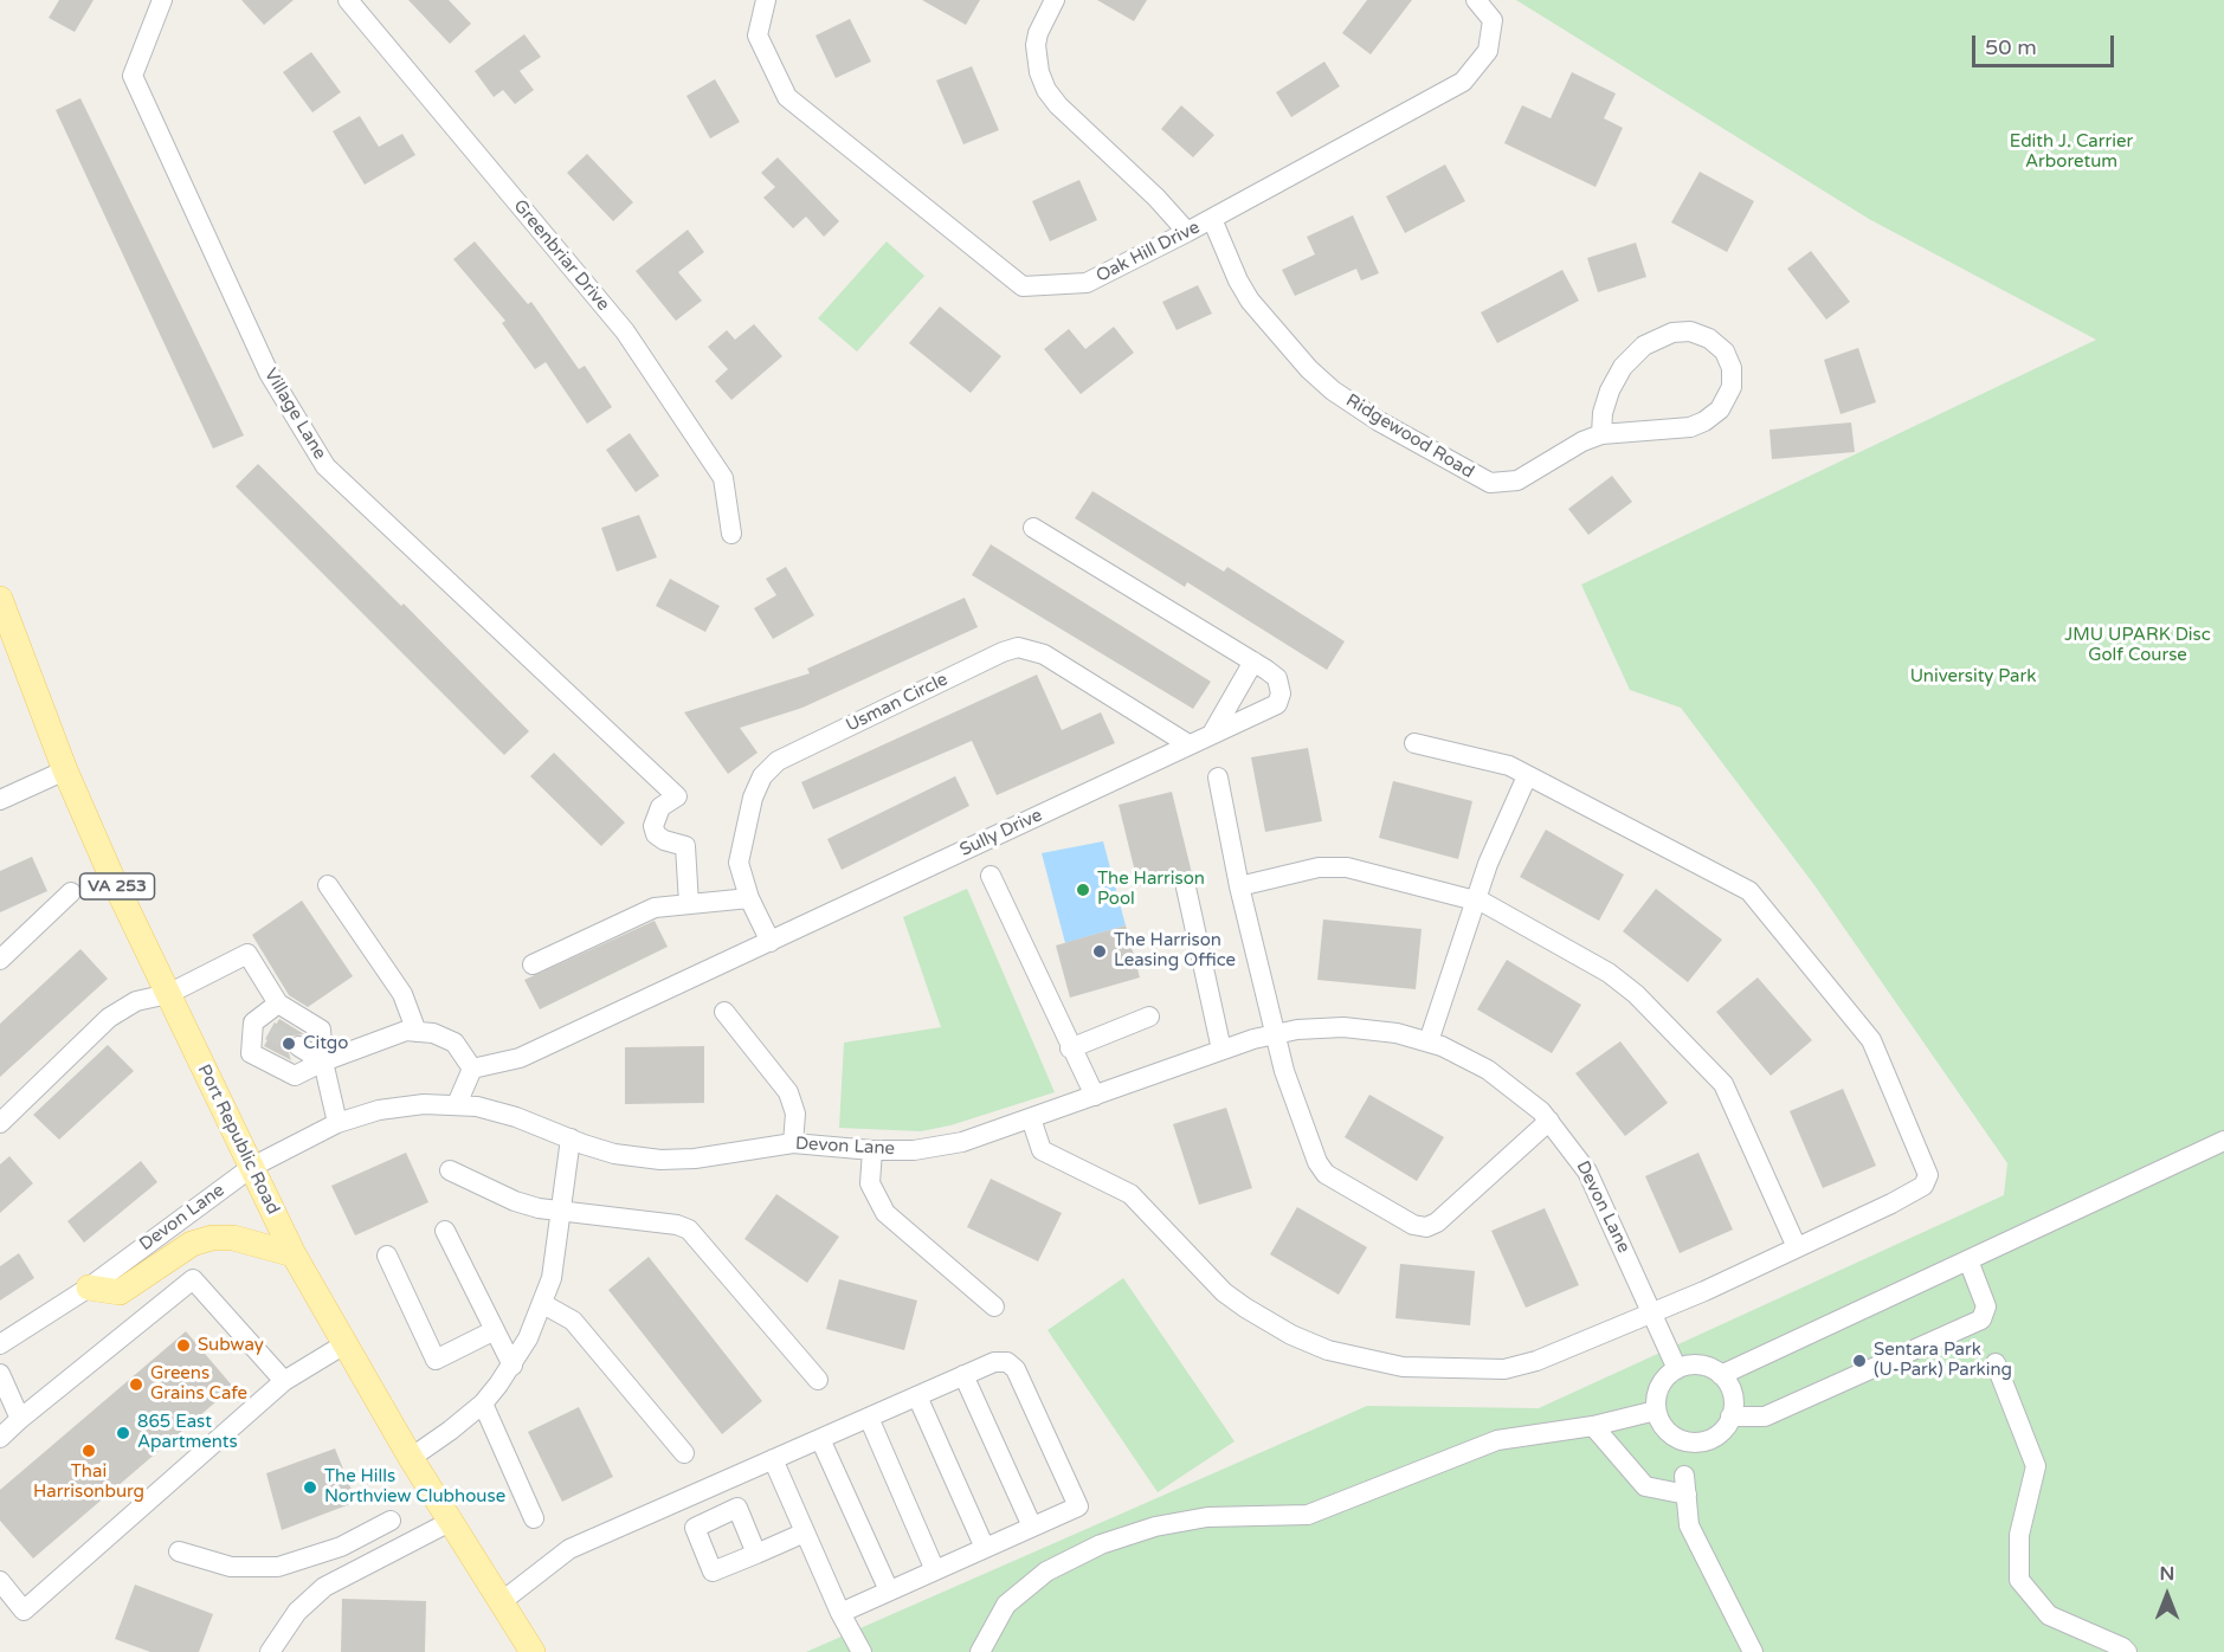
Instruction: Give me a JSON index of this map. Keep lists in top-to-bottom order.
{
  "streets": {
    "main road": ["VA 253", "Port Republic Road"],
    "street": [
      "Oak Hill Drive",
      "Greenbriar Drive",
      "Village Lane",
      "Ridgewood Road",
      "Usman Circle",
      "Sully Drive",
      "Devon Lane"
    ]
  },
  "crossings": [
    ["Oak Hill Drive", "Ridgewood Road"],
    ["Usman Circle", "Sully Drive"],
    ["Port Republic Road", "Devon Lane"]
  ],
  "parks": ["Edith J. Carrier Arboretum", "JMU UPARK Disc Golf Course", "University Park"],
  "places": [
    "The Harrison Pool",
    "The Harrison Leasing Office",
    "Citgo",
    "Subway",
    "Sentara Park (U-Park) Parking",
    "Greens Grains Cafe",
    "865 East Apartments",
    "Thai Harrisonburg",
    "The Hills Northview Clubhouse"
  ],
  "scale_bar": "50 m",
  "north": "top"
}
